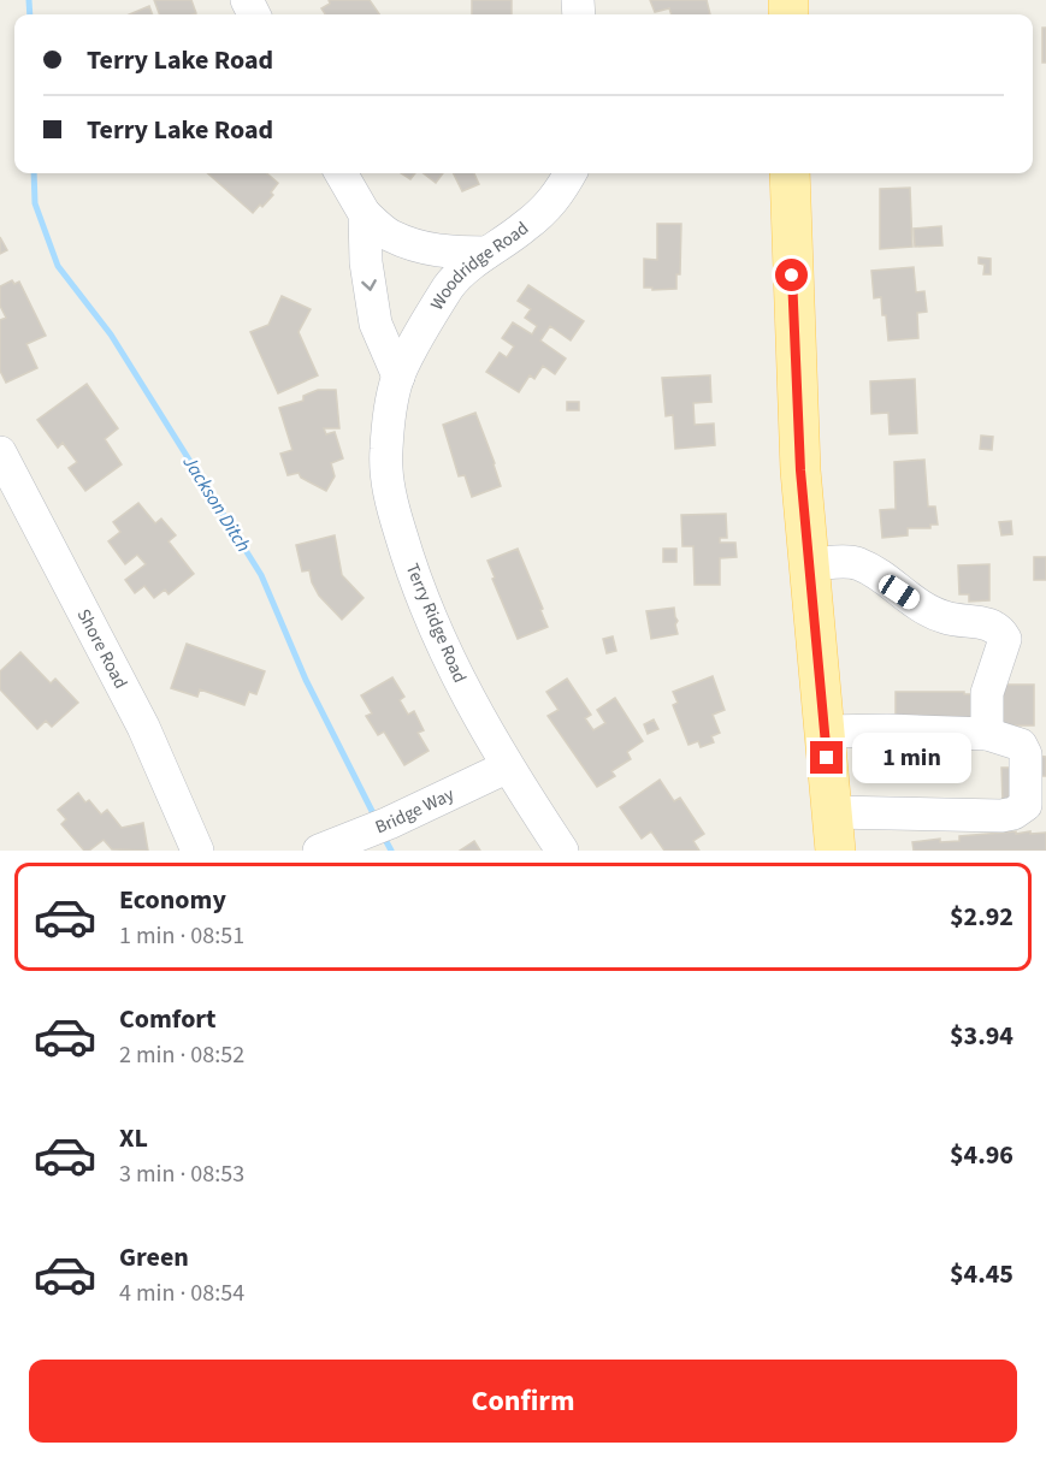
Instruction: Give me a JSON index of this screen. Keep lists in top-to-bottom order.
{
  "streets": {
    "street": [
      "Woodridge Road",
      "Terry Ridge Road",
      "Shore Road",
      "Bridge Way"
    ]
  },
  "crossings": [
    ["Woodridge Road", "Terry Ridge Road"],
    ["Terry Ridge Road", "Bridge Way"]
  ],
  "water": ["Jackson Ditch"],
  "page": {
    "banner": ["Terry Lake Road", "Terry Lake Road"],
    "bubble": "1 min",
    "list": [
      {
        "name": "Economy",
        "note": "1 min · 08:51",
        "value": "$2.92"
      },
      {
        "name": "Comfort",
        "note": "2 min · 08:52",
        "value": "$3.94"
      },
      {
        "name": "XL",
        "note": "3 min · 08:53",
        "value": "$4.96"
      },
      {
        "name": "Green",
        "note": "4 min · 08:54",
        "value": "$4.45"
      }
    ],
    "buttons": "Confirm"
  }
}
